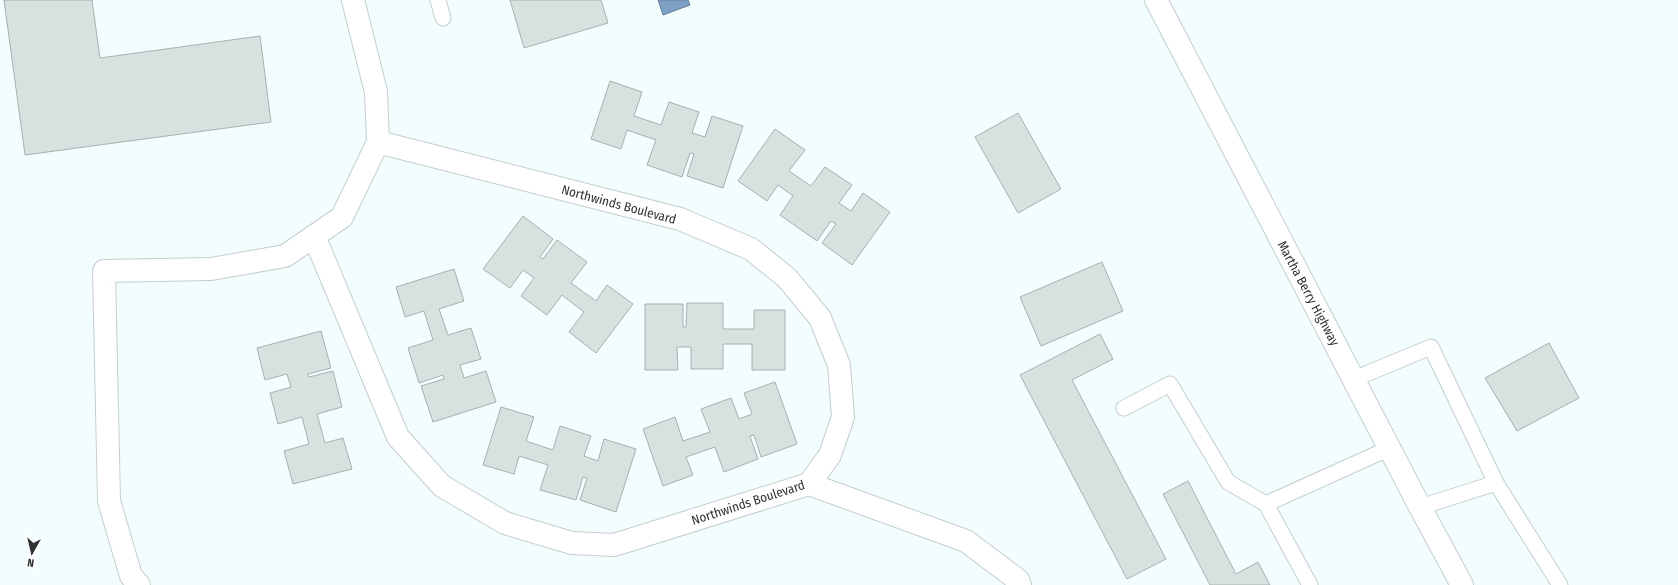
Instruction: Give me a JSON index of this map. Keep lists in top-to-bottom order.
{
  "streets": {
    "street": ["Northwinds Boulevard", "Martha Berry Highway"]
  },
  "north": "bottom"
}
